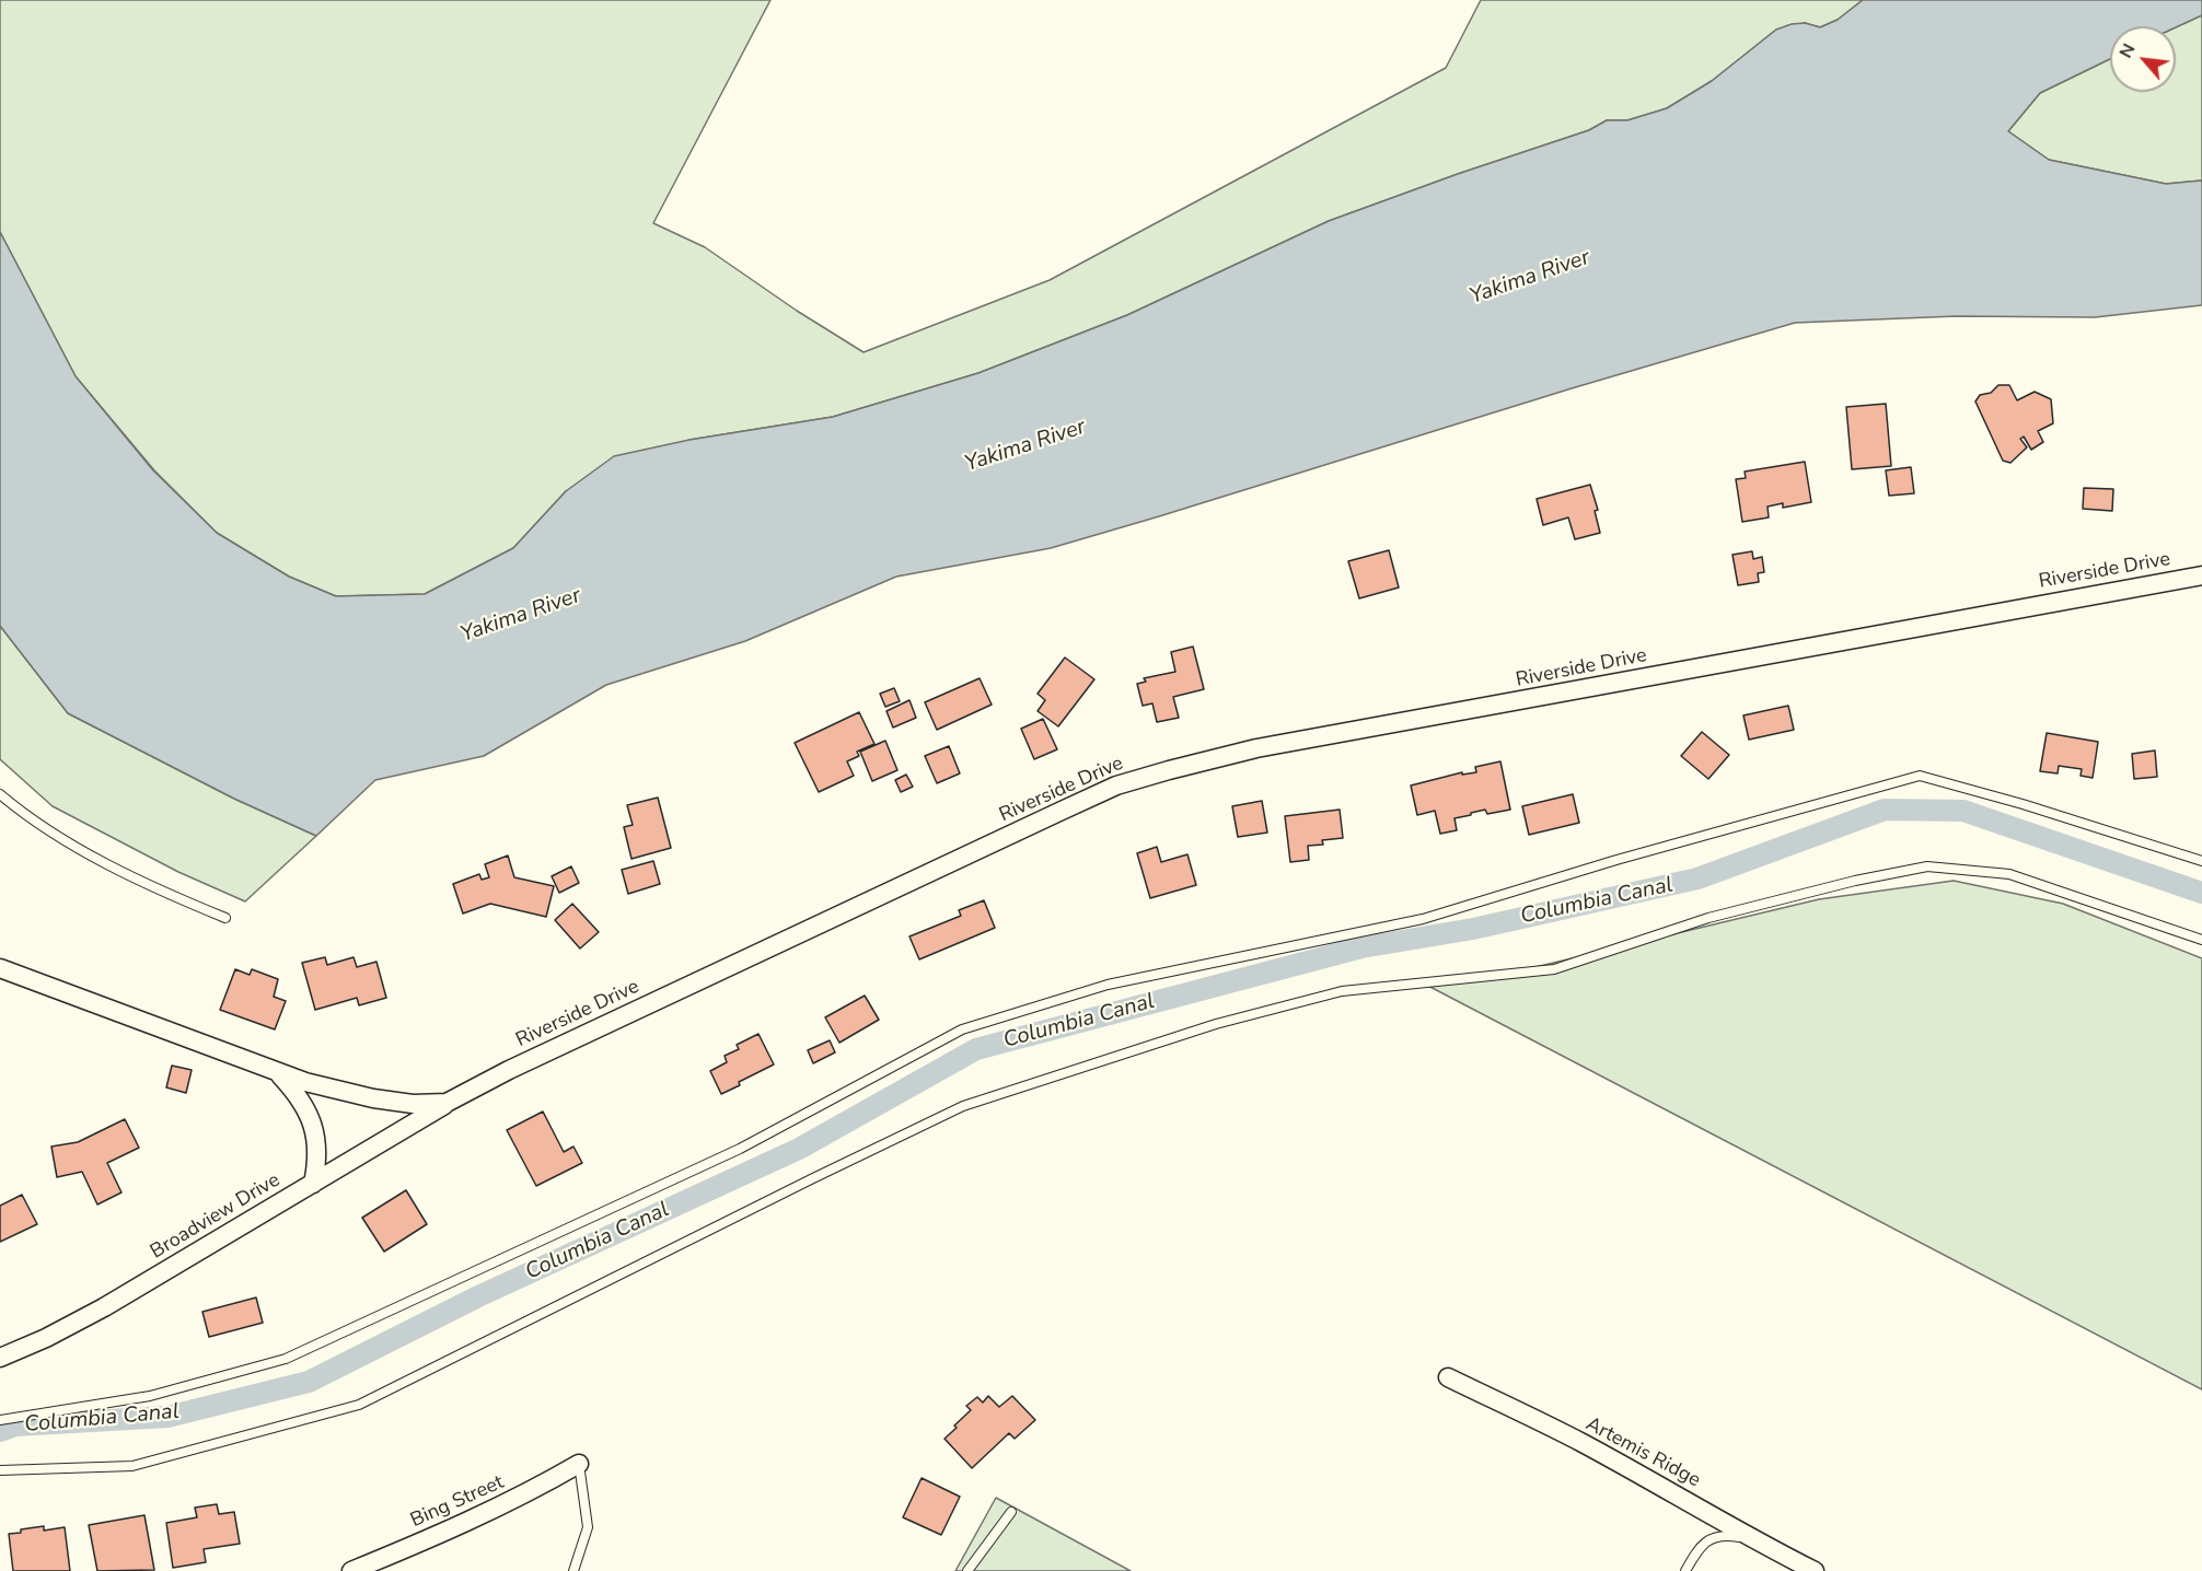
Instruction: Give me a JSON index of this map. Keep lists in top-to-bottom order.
{
  "streets": {
    "street": [
      "Riverside Drive",
      "Broadview Drive",
      "Artemis Ridge",
      "Bing Street"
    ]
  },
  "crossings": [
    ["Riverside Drive", "Broadview Drive"]
  ],
  "water": ["Yakima River", "Columbia Canal"],
  "north": "top left"
}
